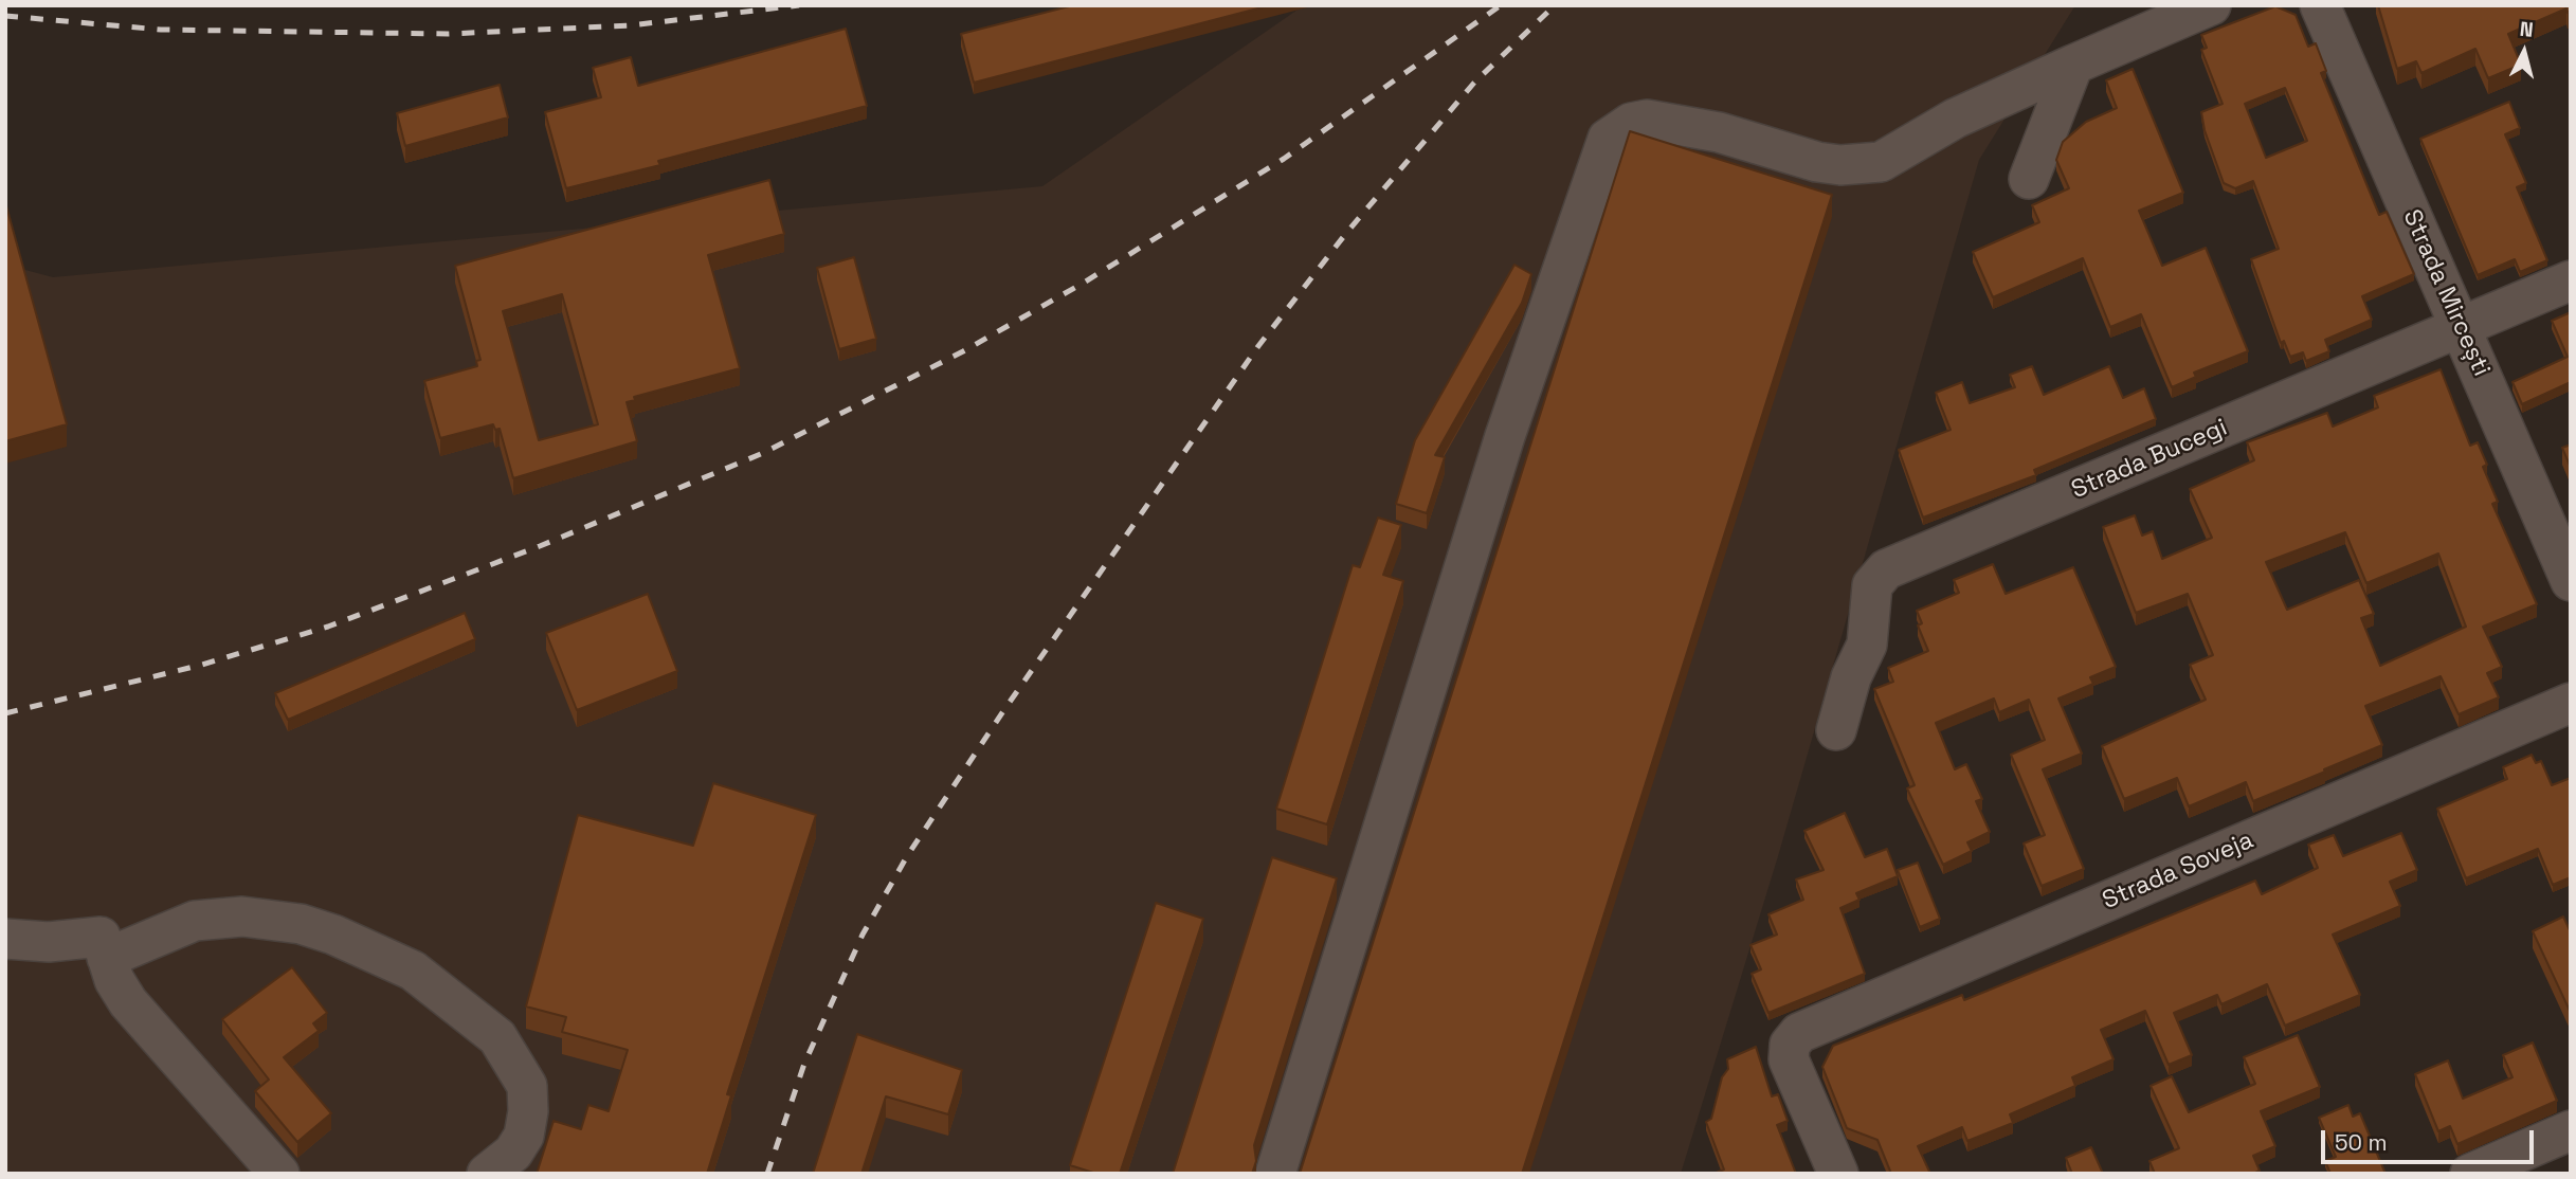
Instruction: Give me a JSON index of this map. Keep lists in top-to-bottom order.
{
  "streets": {
    "street": ["Strada Mircești", "Strada Bucegi", "Strada Soveja"]
  },
  "crossings": [
    ["Strada Mircești", "Strada Bucegi"]
  ],
  "scale_bar": "50 m",
  "north": "top"
}
